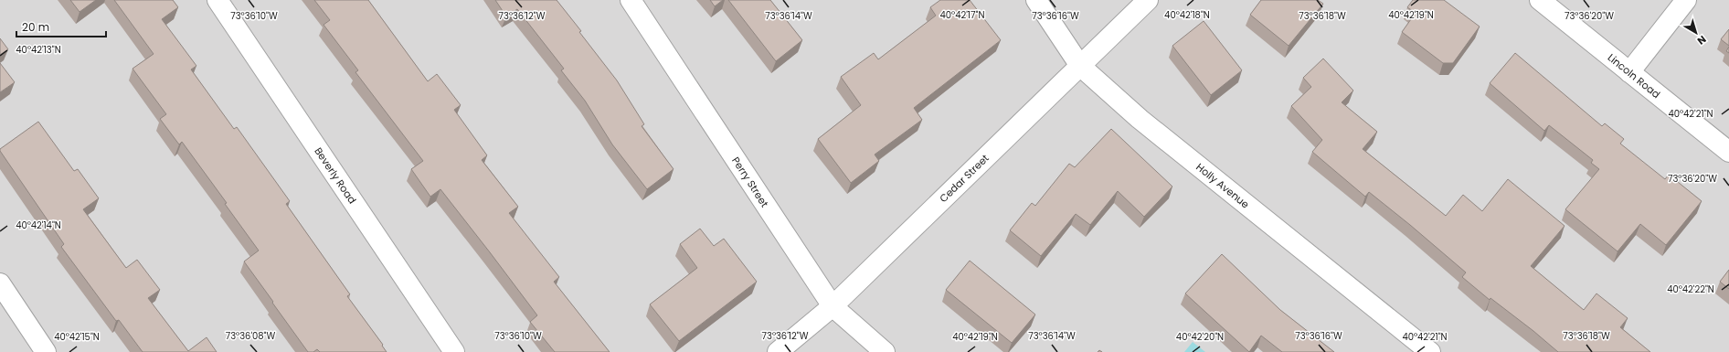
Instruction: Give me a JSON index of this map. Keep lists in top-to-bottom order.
{
  "streets": {
    "street": [
      "Lincoln Road",
      "Beverly Road",
      "Cedar Street",
      "Perry Street",
      "Holly Avenue"
    ]
  },
  "crossings": [
    ["Cedar Street", "Perry Street"],
    ["Cedar Street", "Holly Avenue"]
  ],
  "scale_bar": "20 m",
  "north": "bottom right",
  "coordinates": [
    "40°42'17\"N",
    "40°42'18\"N",
    "40°42'19\"N",
    "73°36'14\"W",
    "73°36'20\"W",
    "73°36'10\"W",
    "73°36'12\"W",
    "73°36'16\"W",
    "73°36'18\"W",
    "40°42'13\"N",
    "40°42'21\"N",
    "40°42'14\"N",
    "40°42'22\"N",
    "73°36'08\"W",
    "40°42'15\"N",
    "40°42'20\"N"
  ]
}
